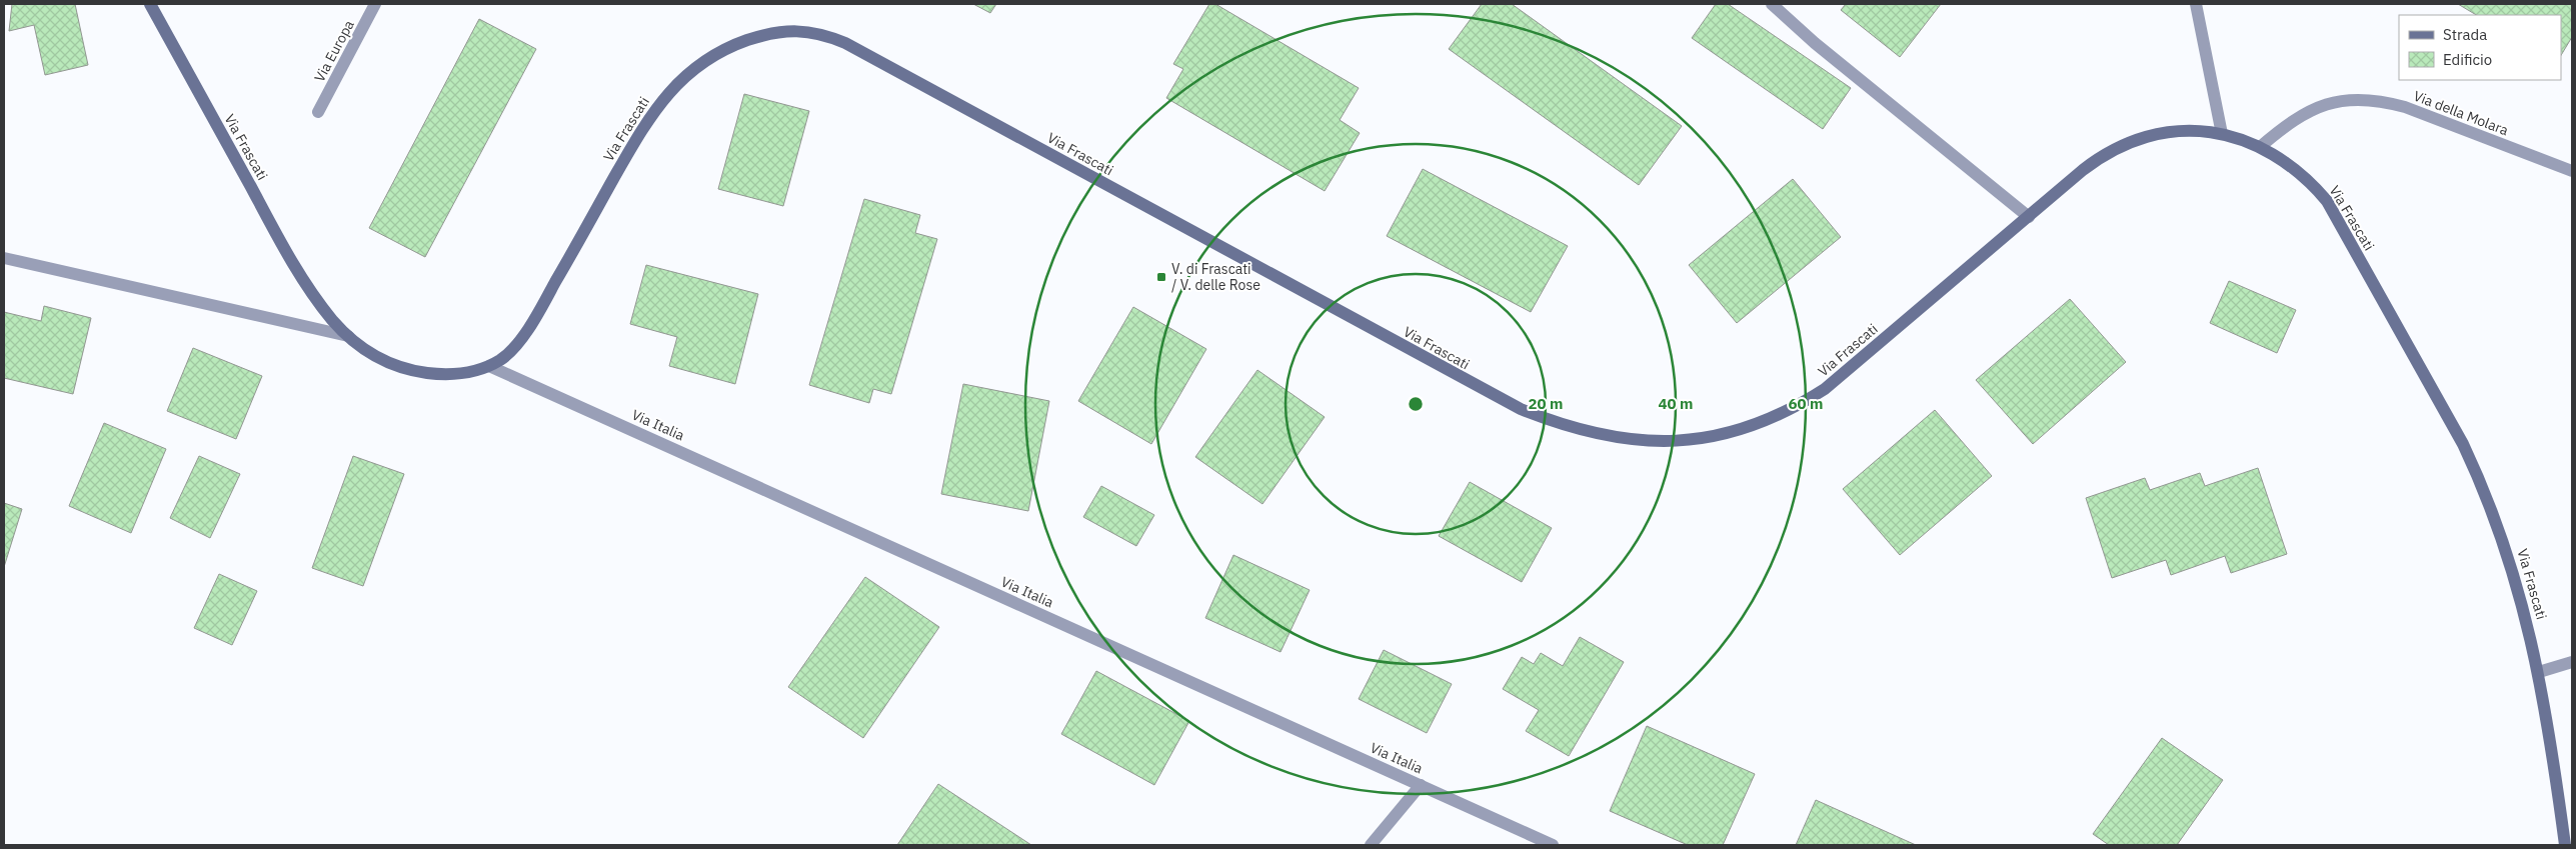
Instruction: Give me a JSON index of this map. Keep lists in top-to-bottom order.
{
  "streets": {
    "main road": ["Via Frascati"],
    "street": ["Via Europa", "Via della Molara", "Via Italia"]
  },
  "crossings": [
    ["Via della Molara", "Via Frascati"],
    ["Via Frascati", "Via Italia"]
  ],
  "places": {
    "transit": ["V. di Frascati / V. delle Rose"]
  },
  "legend": ["Strada", "Edificio"],
  "rings": ["20 m", "40 m", "60 m"]
}
